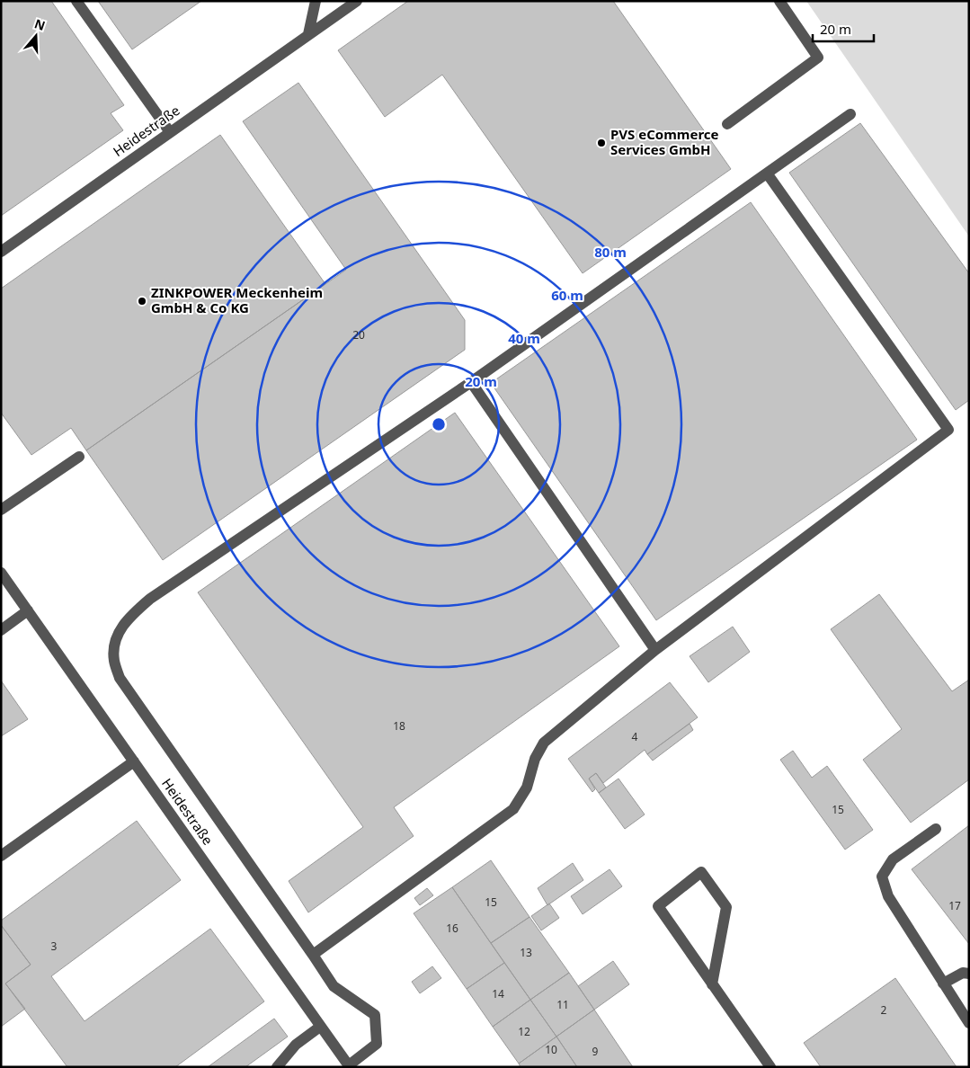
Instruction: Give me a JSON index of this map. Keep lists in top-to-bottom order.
{
  "streets": {
    "street": ["Heidestraße"]
  },
  "places": ["PVS eCommerce Services GmbH", "ZINKPOWER Meckenheim GmbH & Co KG"],
  "house_numbers": [
    "20",
    "18",
    "4",
    "15",
    "15",
    "17",
    "16",
    "3",
    "13",
    "14",
    "11",
    "2",
    "12",
    "10",
    "9"
  ],
  "scale_bar": "20 m",
  "north": "top",
  "rings": [
    "80 m",
    "60 m",
    "40 m",
    "20 m"
  ]
}
